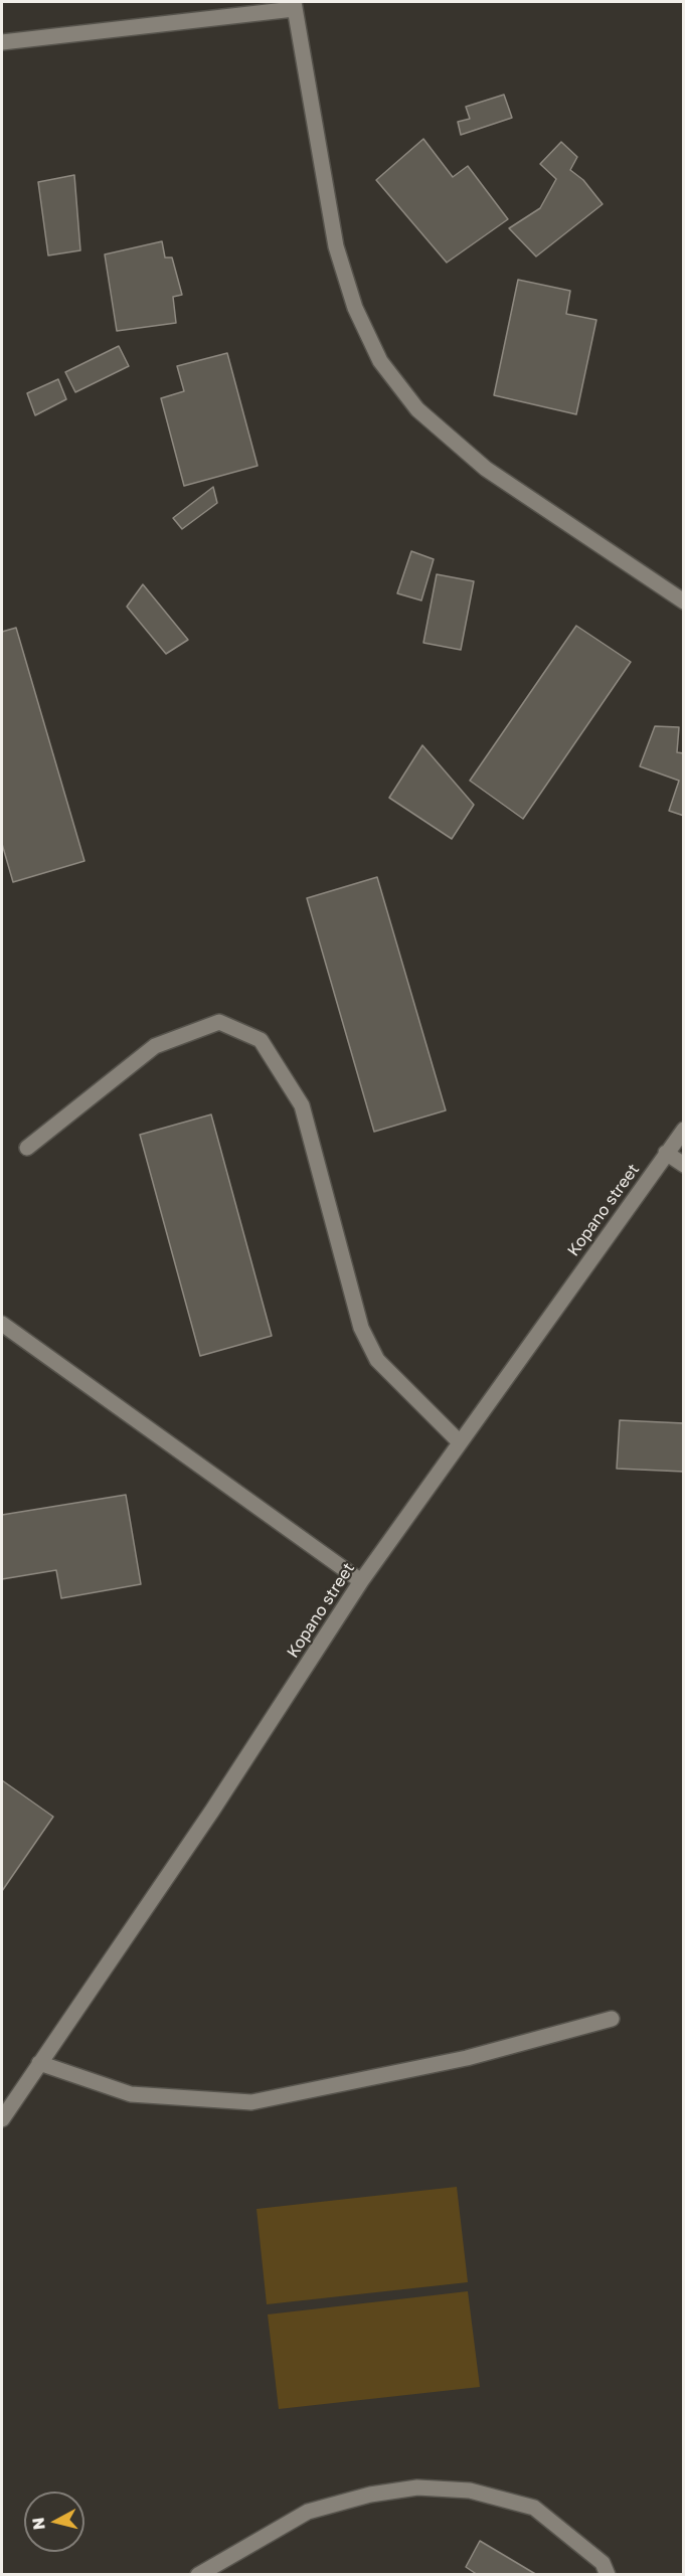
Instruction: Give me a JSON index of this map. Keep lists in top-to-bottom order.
{
  "streets": {
    "street": ["Kopano street"]
  },
  "north": "left"
}
